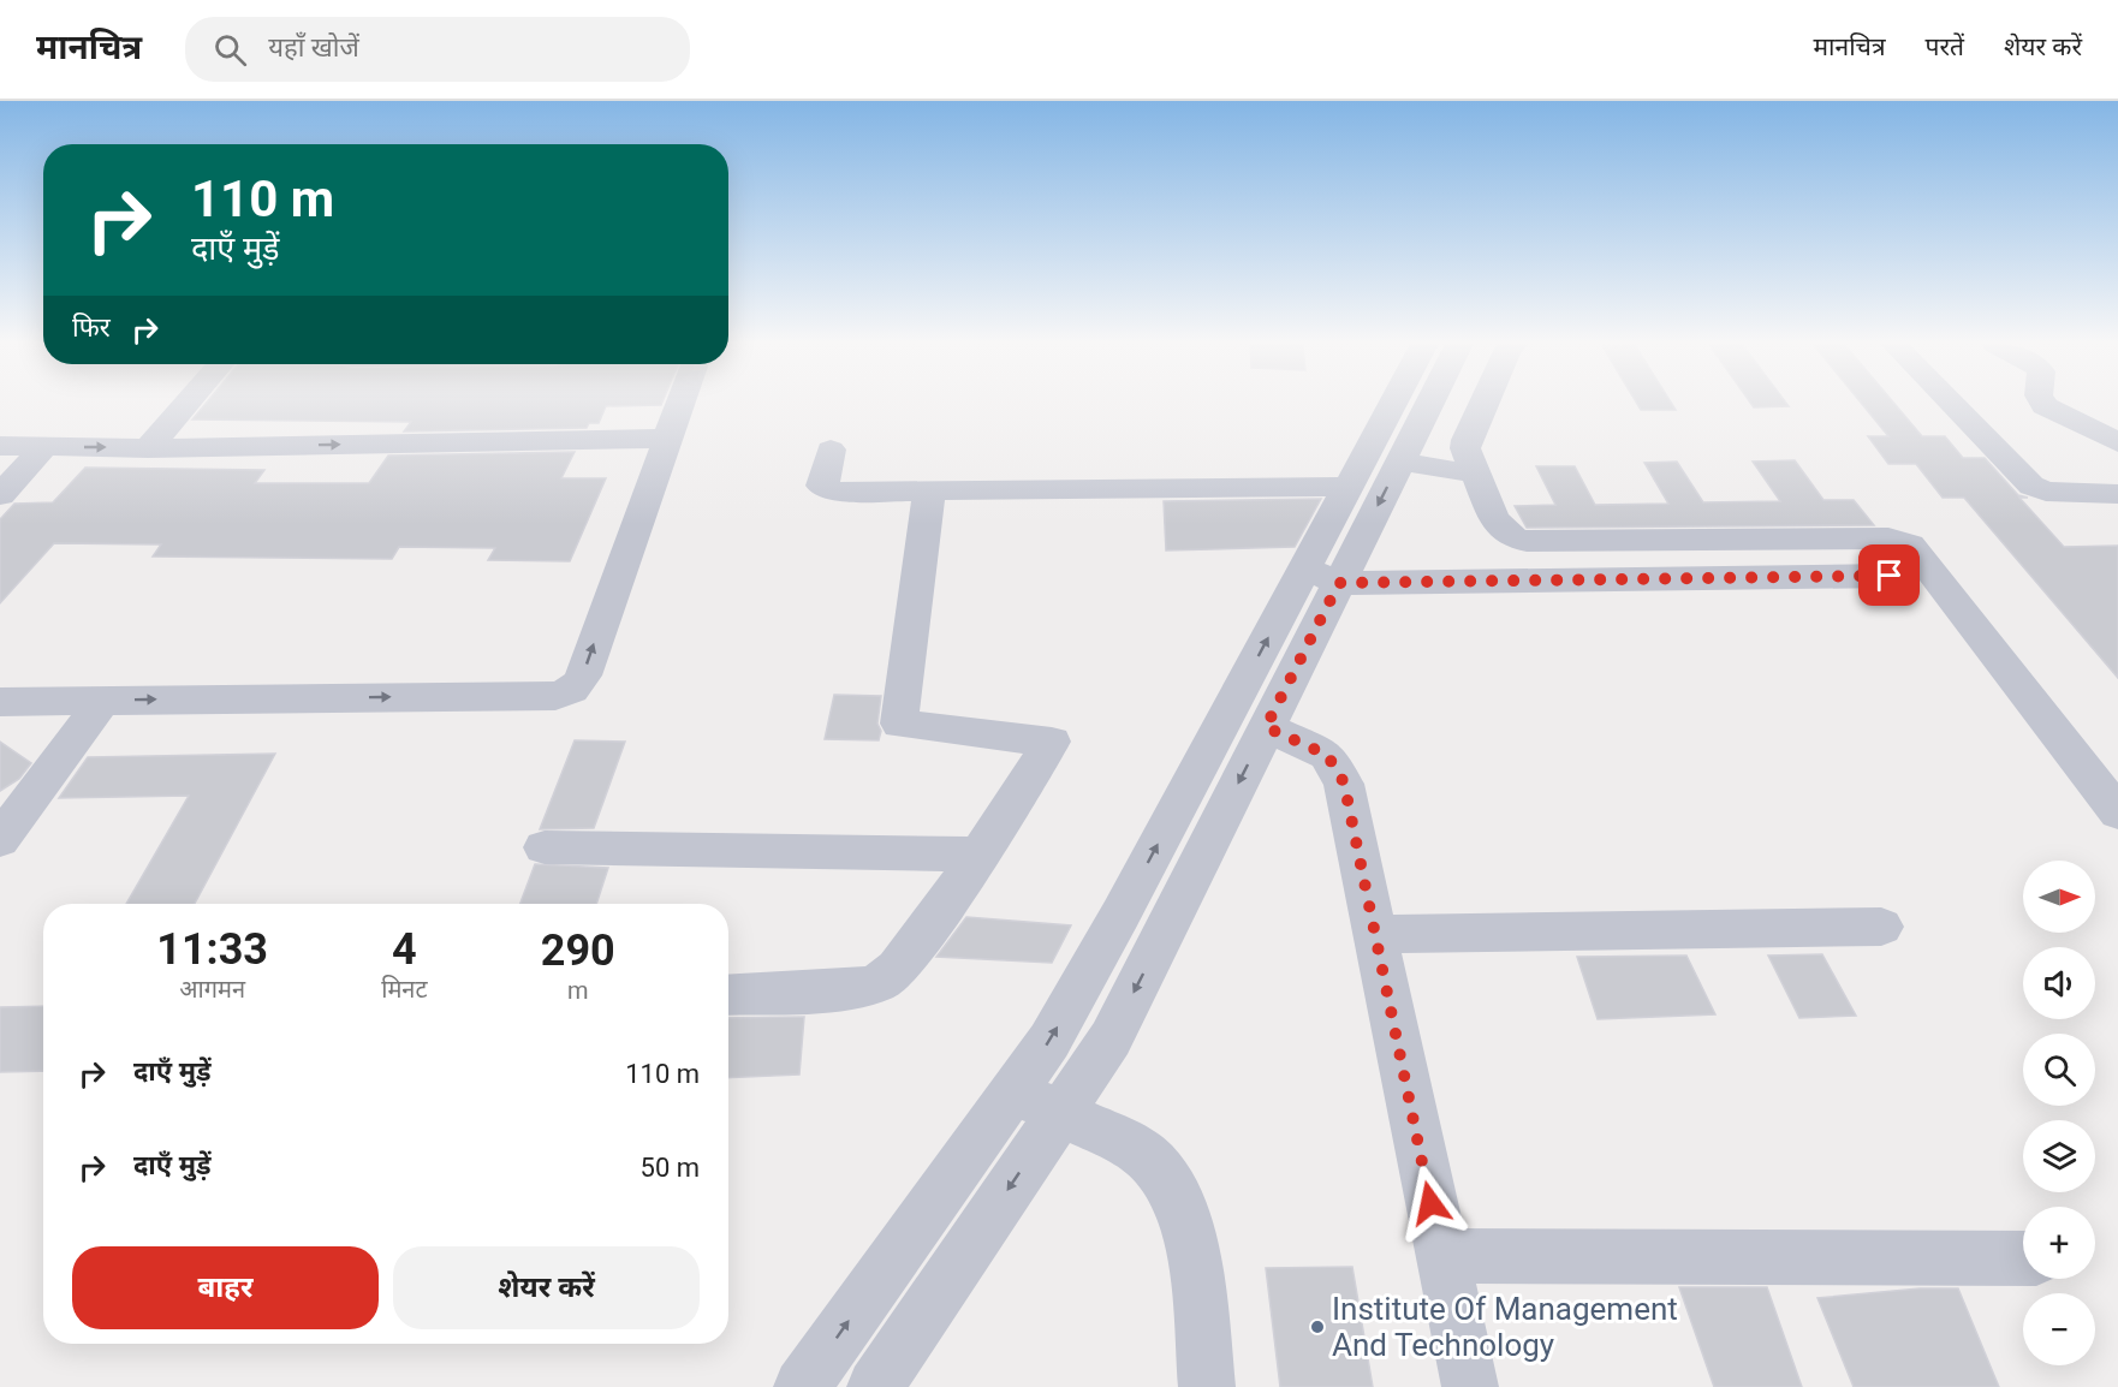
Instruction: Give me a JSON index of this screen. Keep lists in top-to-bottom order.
{
  "places": ["Institute Of Management And Technology"],
  "north": "right",
  "page": {
    "header": "मानचित्र",
    "search": "यहाँ खोजें",
    "nav": ["मानचित्र", "परतें", "शेयर करें"],
    "turn": ["110 m", "दाएँ मुड़ें"],
    "then": "फिर",
    "map_buttons": ["+", "−"],
    "eta": [
      "11:33",
      "आगमन",
      "4",
      "मिनट",
      "290",
      "m"
    ],
    "list": [
      {
        "name": "दाएँ मुड़ें",
        "value": "110 m"
      },
      {
        "name": "दाएँ मुड़ें",
        "value": "50 m"
      }
    ],
    "buttons": ["बाहर", "शेयर करें"]
  }
}
